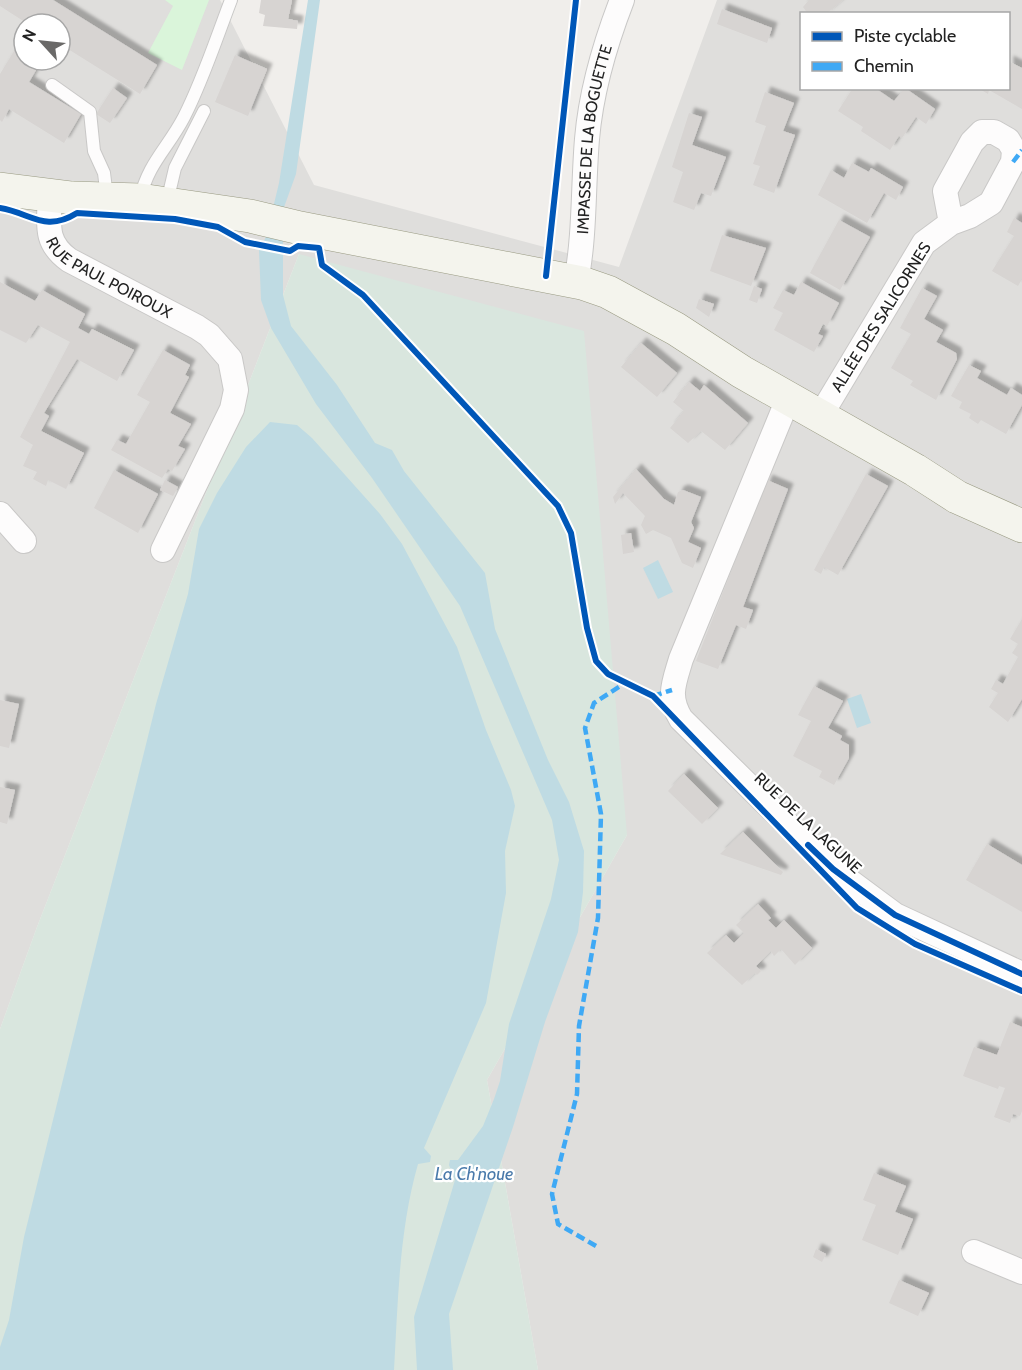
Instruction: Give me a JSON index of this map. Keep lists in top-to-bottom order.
{
  "streets": {
    "street": [
      "IMPASSE DE LA BOGUETTE",
      "RUE PAUL POIROUX",
      "ALLÉE DES SALICORNES",
      "RUE DE LA LAGUNE"
    ]
  },
  "water": ["La Ch'noue"],
  "legend": ["Piste cyclable", "Chemin"],
  "north": "top left"
}
